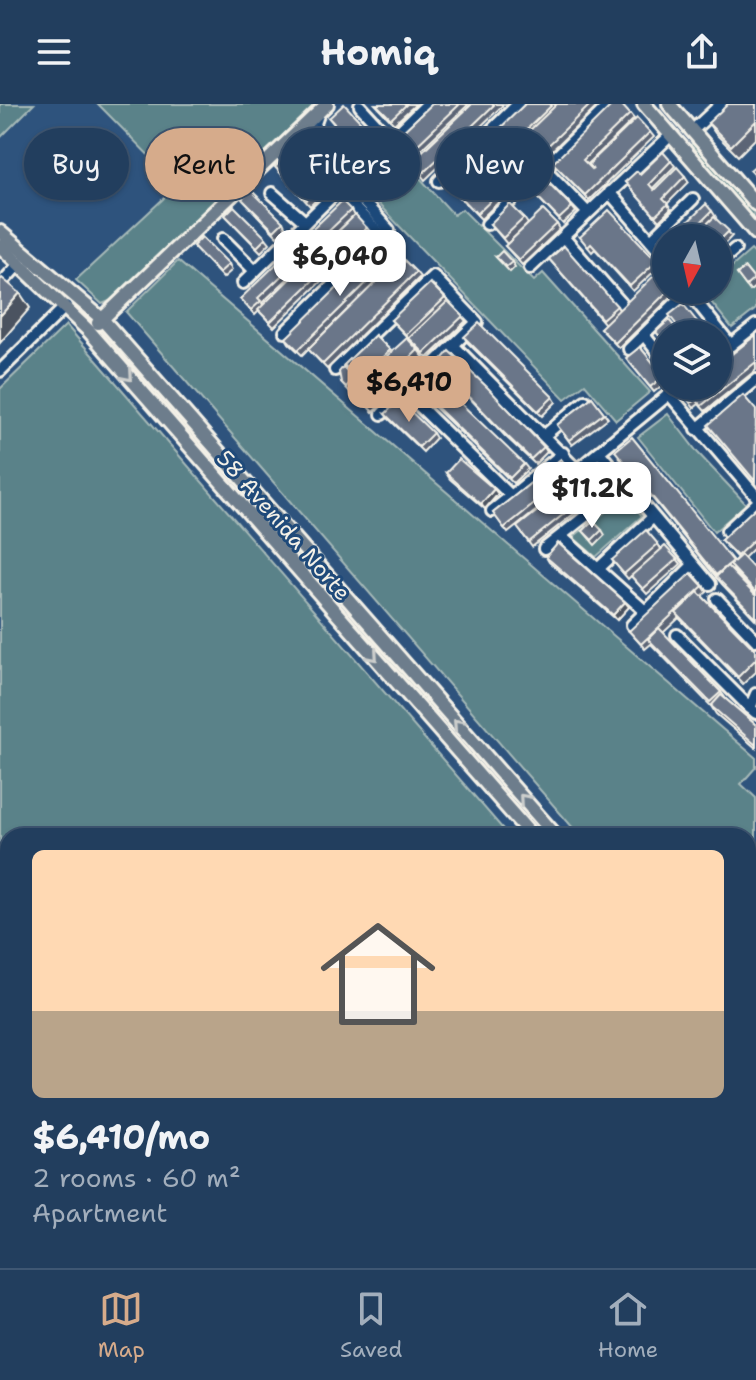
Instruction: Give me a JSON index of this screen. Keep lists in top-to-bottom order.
{
  "streets": {
    "main road": ["58 Avenida Norte"]
  },
  "north": "bottom",
  "page": {
    "header": "Homiq",
    "chip": [
      "Buy",
      "Rent",
      "Filters",
      "New"
    ],
    "price": ["$6,040", "$6,410", "$11.2K"],
    "list": [
      {
        "name": "$6,410/mo",
        "note": "2 rooms · 60 m² · Apartment"
      }
    ],
    "tabs": ["Map", "Saved", "Home"]
  }
}
